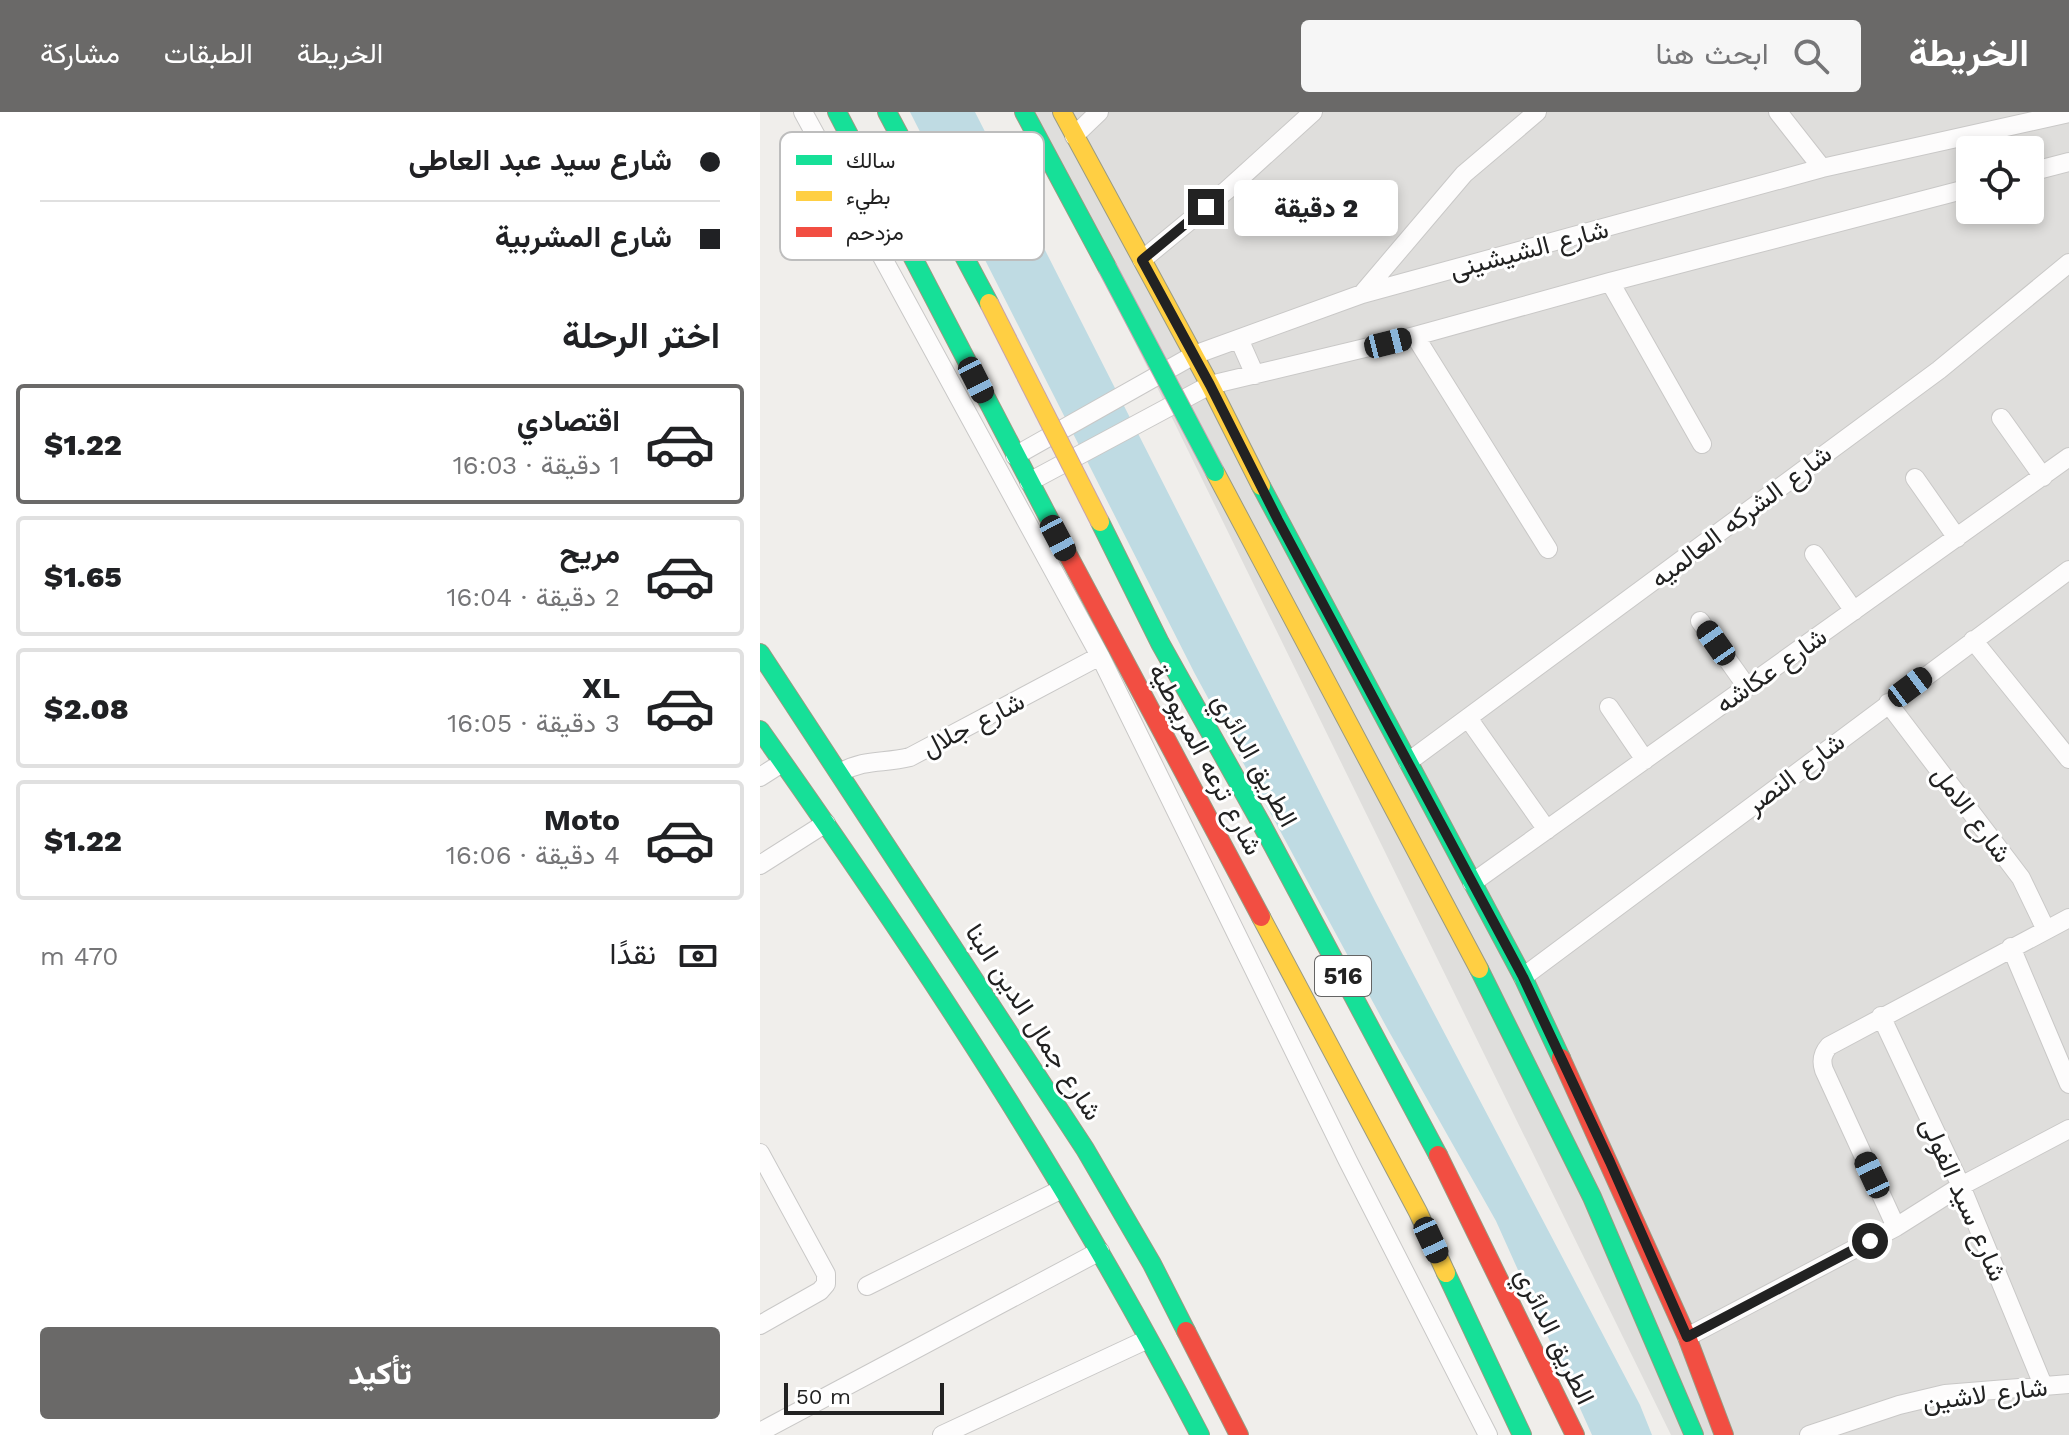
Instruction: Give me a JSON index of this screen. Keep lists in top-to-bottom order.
{
  "streets": {
    "main road": [
      "شارع ترعه المريوطية",
      "الطريق الدائري",
      "516",
      "شارع جمال الدين البنا"
    ],
    "street": [
      "شارع الشيشينى",
      "شارع الشركه العالميه",
      "شارع عكاشه",
      "شارع جلال",
      "شارع النصر",
      "شارع الامل",
      "شارع سيد الفولى",
      "شارع لاشين"
    ]
  },
  "crossings": [
    ["شارع الشيشينى", "شارع ترعه المريوطية"],
    ["شارع جلال", "شارع جمال الدين البنا"],
    ["شارع النصر", "شارع الامل"],
    ["شارع سيد الفولى", "شارع لاشين"]
  ],
  "legend": ["سالك", "بطيء", "مزدحم"],
  "scale_bar": "50 m",
  "page": {
    "header": "الخريطة",
    "search": "ابحث هنا",
    "nav": ["الخريطة", "الطبقات", "مشاركة"],
    "banner": ["شارع سيد عبد العاطى", "شارع المشربية"],
    "bubble": "2 دقيقة",
    "heading": "اختر الرحلة",
    "list": [
      {
        "name": "اقتصادي",
        "note": "1 دقيقة · 16:03",
        "value": "$1.22"
      },
      {
        "name": "مريح",
        "note": "2 دقيقة · 16:04",
        "value": "$1.65"
      },
      {
        "name": "XL",
        "note": "3 دقيقة · 16:05",
        "value": "$2.08"
      },
      {
        "name": "Moto",
        "note": "4 دقيقة · 16:06",
        "value": "$1.22"
      }
    ],
    "pay": ["نقدًا", "470 m"],
    "buttons": "تأكيد",
    "scale": "50 m"
  }
}
